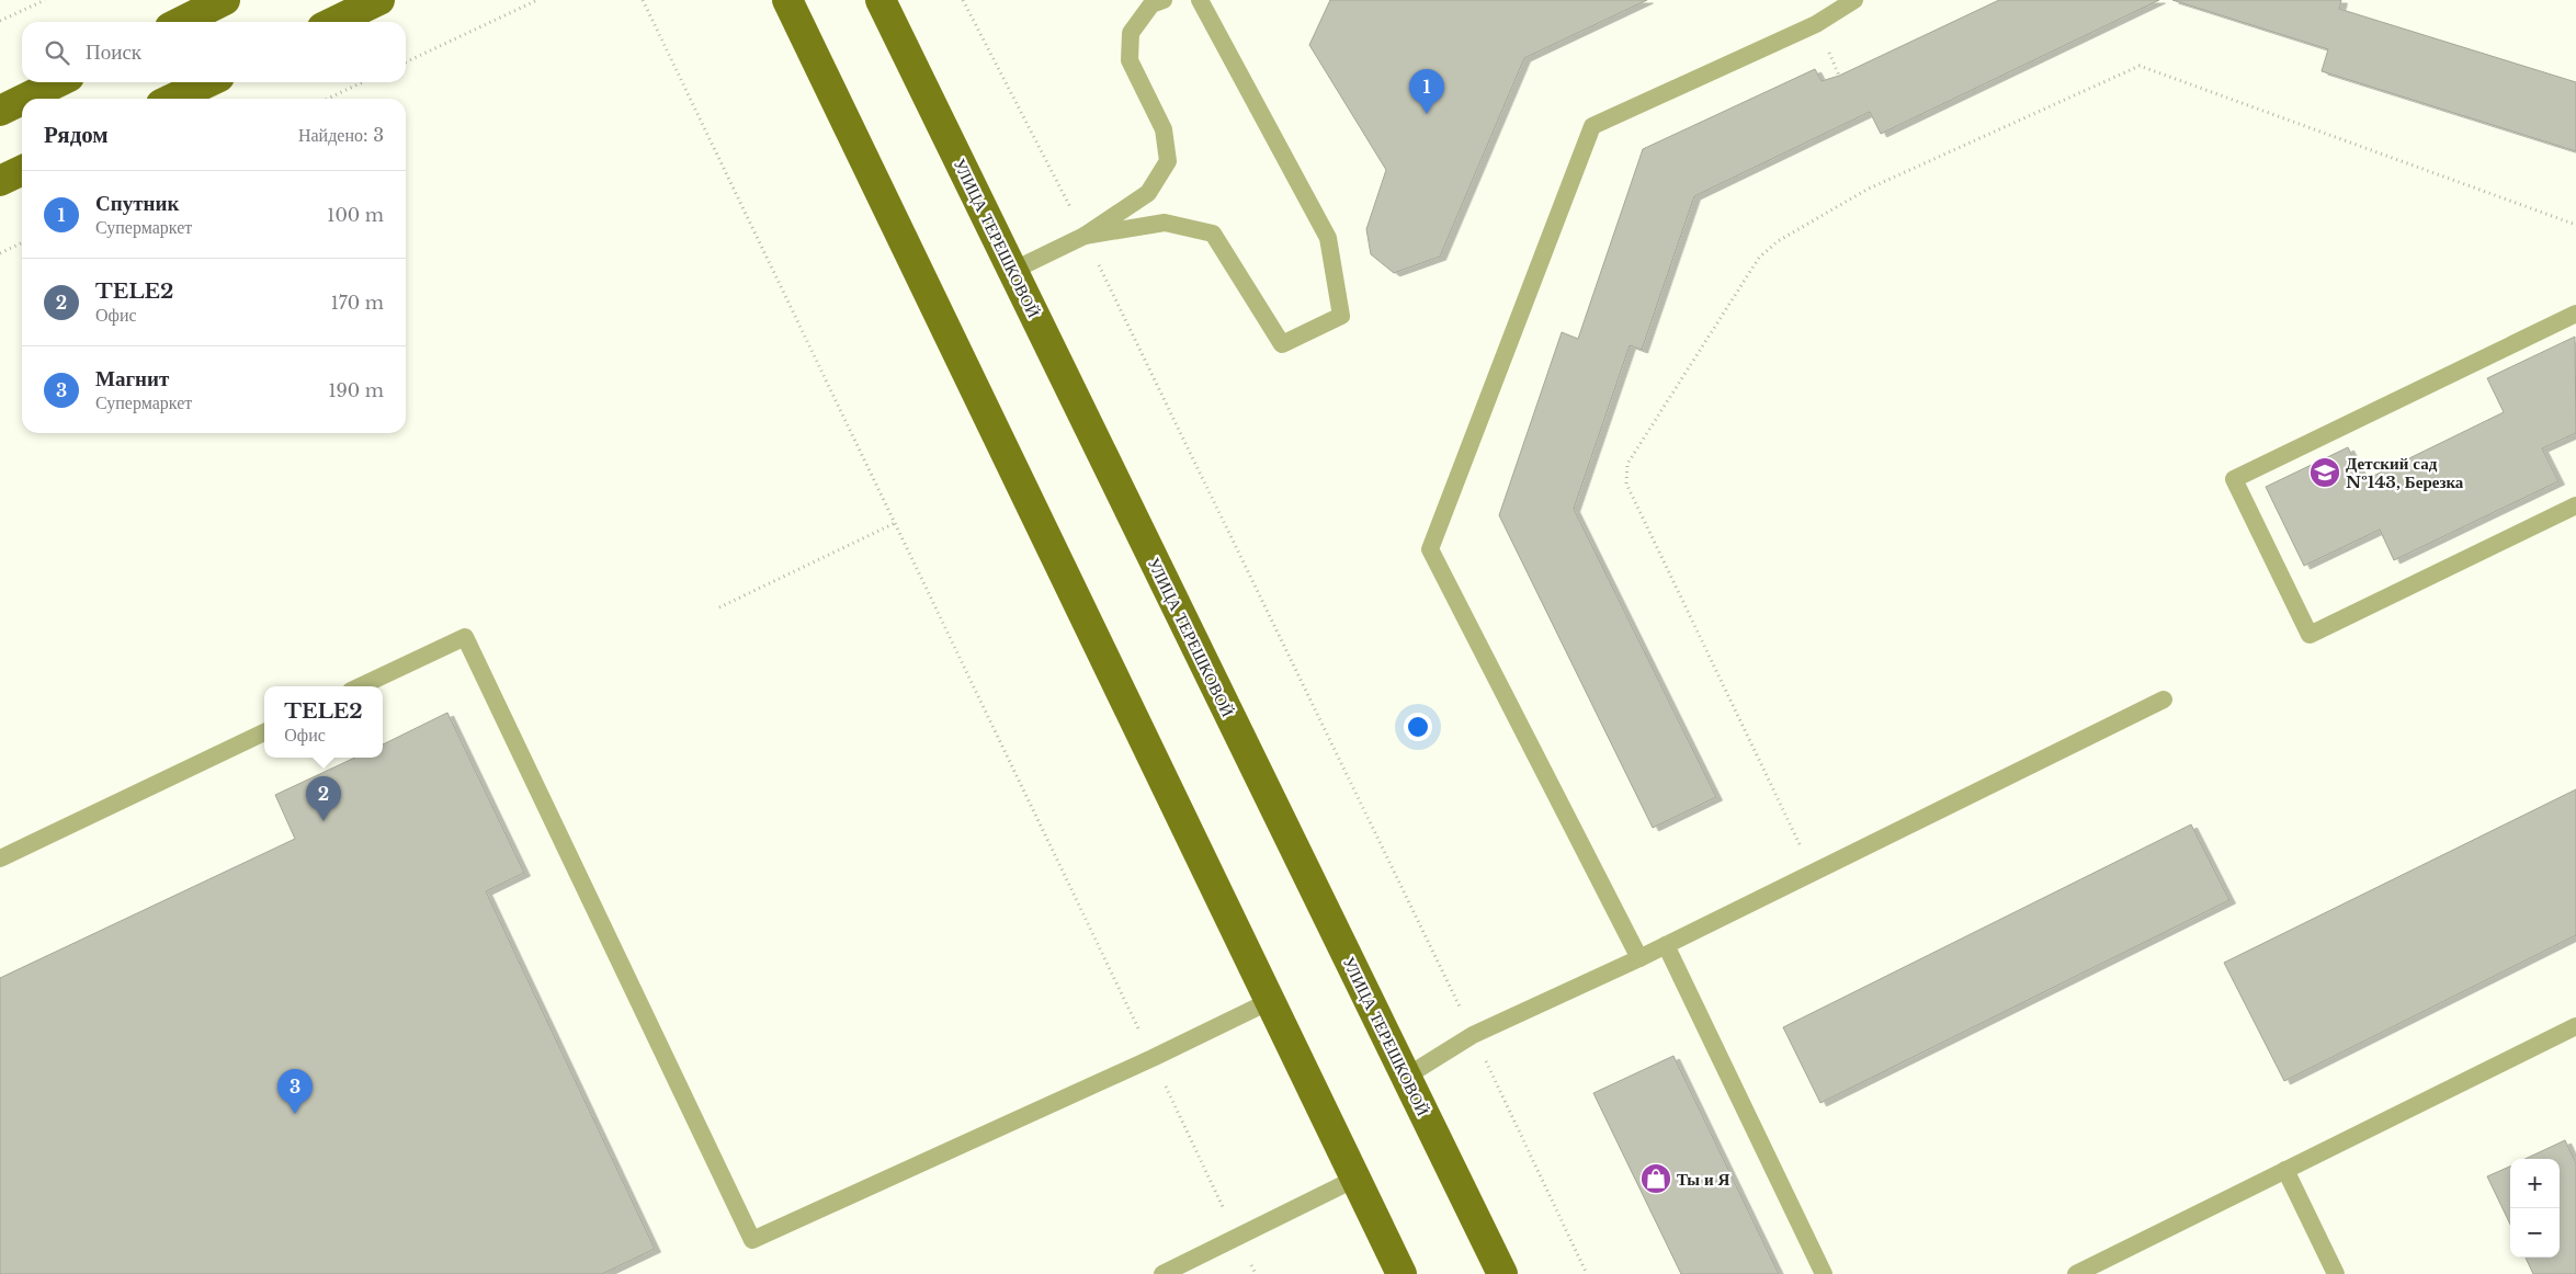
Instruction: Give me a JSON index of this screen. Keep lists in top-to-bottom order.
{
  "streets": {
    "main road": ["УЛИЦА ТЕРЕШКОВОЙ"]
  },
  "places": {
    "school or university": ["Детский сад №143, Березка"],
    "shop": ["Ты и Я"]
  },
  "page": {
    "search": "Поиск",
    "pins": ["1", "2", "3"],
    "heading": ["Рядом", "Найдено: 3"],
    "list": [
      {
        "mark": "1",
        "name": "Спутник",
        "note": "Супермаркет",
        "value": "100 m"
      },
      {
        "mark": "2",
        "name": "TELE2",
        "note": "Офис",
        "value": "170 m"
      },
      {
        "mark": "3",
        "name": "Магнит",
        "note": "Супермаркет",
        "value": "190 m"
      }
    ],
    "popup": ["TELE2", "Офис"],
    "map_buttons": ["+", "−"]
  }
}
